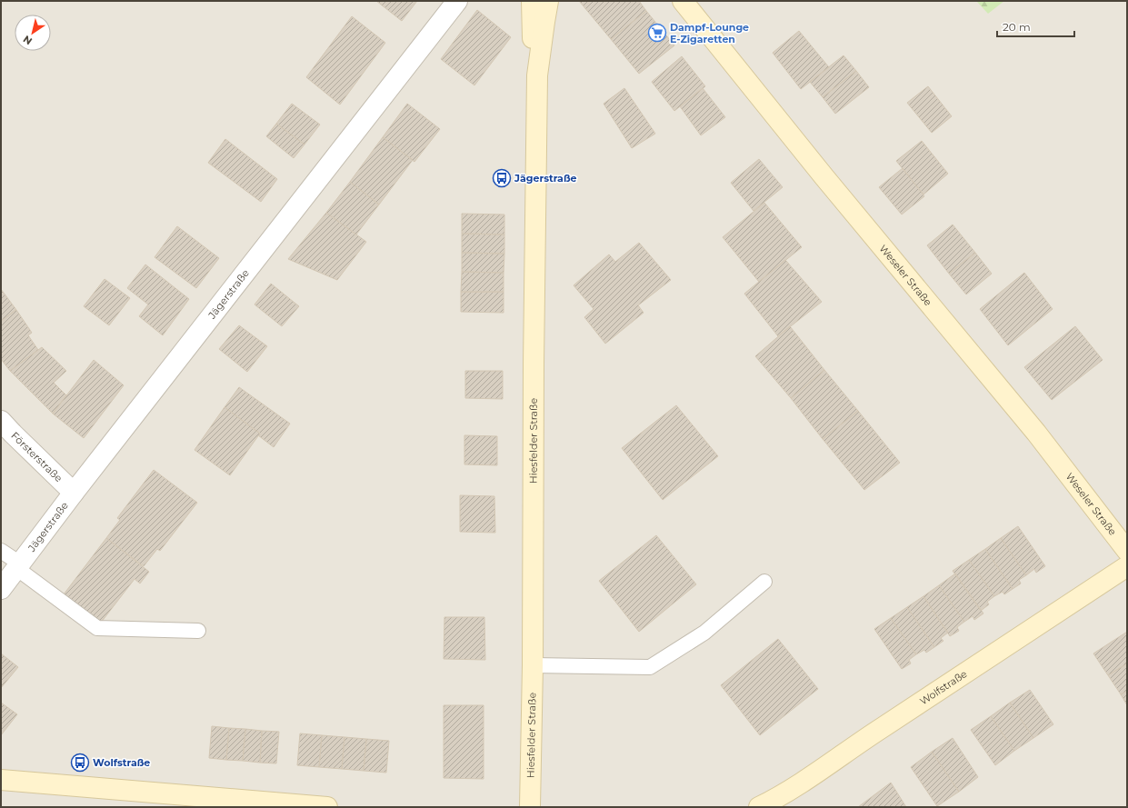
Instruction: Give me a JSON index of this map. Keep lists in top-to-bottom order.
{
  "streets": {
    "street": [
      "Weseler Straße",
      "Jägerstraße",
      "Hiesfelder Straße",
      "Försterstraße",
      "Wolfstraße"
    ]
  },
  "crossings": [
    ["Jägerstraße", "Försterstraße"]
  ],
  "places": {
    "supermarket": ["Dampf-Lounge E-Zigaretten"],
    "bus stop": ["Jägerstraße", "Wolfstraße"]
  },
  "scale_bar": "20 m",
  "north": "bottom left"
}
